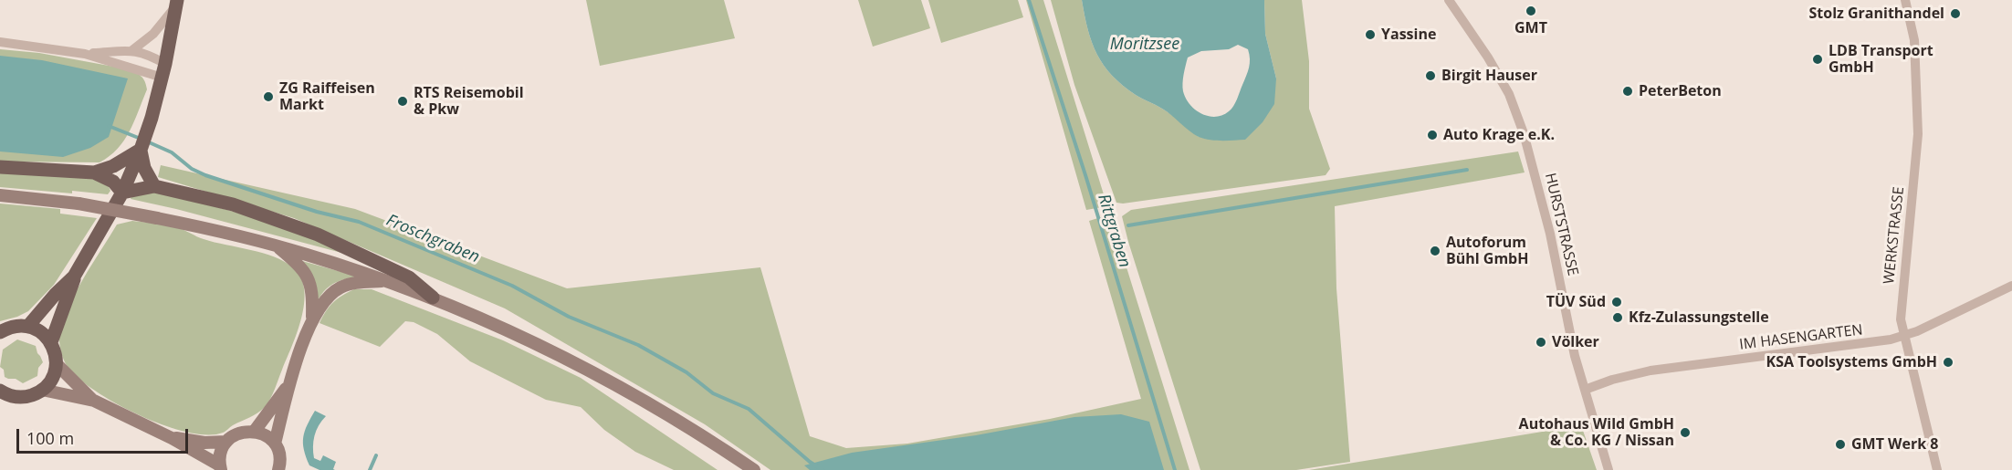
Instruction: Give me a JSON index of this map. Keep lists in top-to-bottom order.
{
  "streets": {
    "street": ["HURSTSTRASSE", "WERKSTRASSE", "IM HASENGARTEN"]
  },
  "crossings": [
    ["HURSTSTRASSE", "IM HASENGARTEN"],
    ["WERKSTRASSE", "IM HASENGARTEN"]
  ],
  "water": ["Moritzsee", "Rittgraben", "Froschgraben"],
  "places": [
    "GMT",
    "Stolz Granithandel",
    "Yassine",
    "LDB Transport GmbH",
    "Birgit Hauser",
    "PeterBeton",
    "ZG Raiffeisen Markt",
    "RTS Reisemobil & Pkw",
    "Auto Krage e.K.",
    "Autoforum Bühl GmbH",
    "TÜV Süd",
    "Kfz-Zulassungstelle",
    "Völker",
    "KSA Toolsystems GmbH",
    "Autohaus Wild GmbH & Co. KG / Nissan",
    "GMT Werk 8"
  ],
  "scale_bar": "100 m"
}
